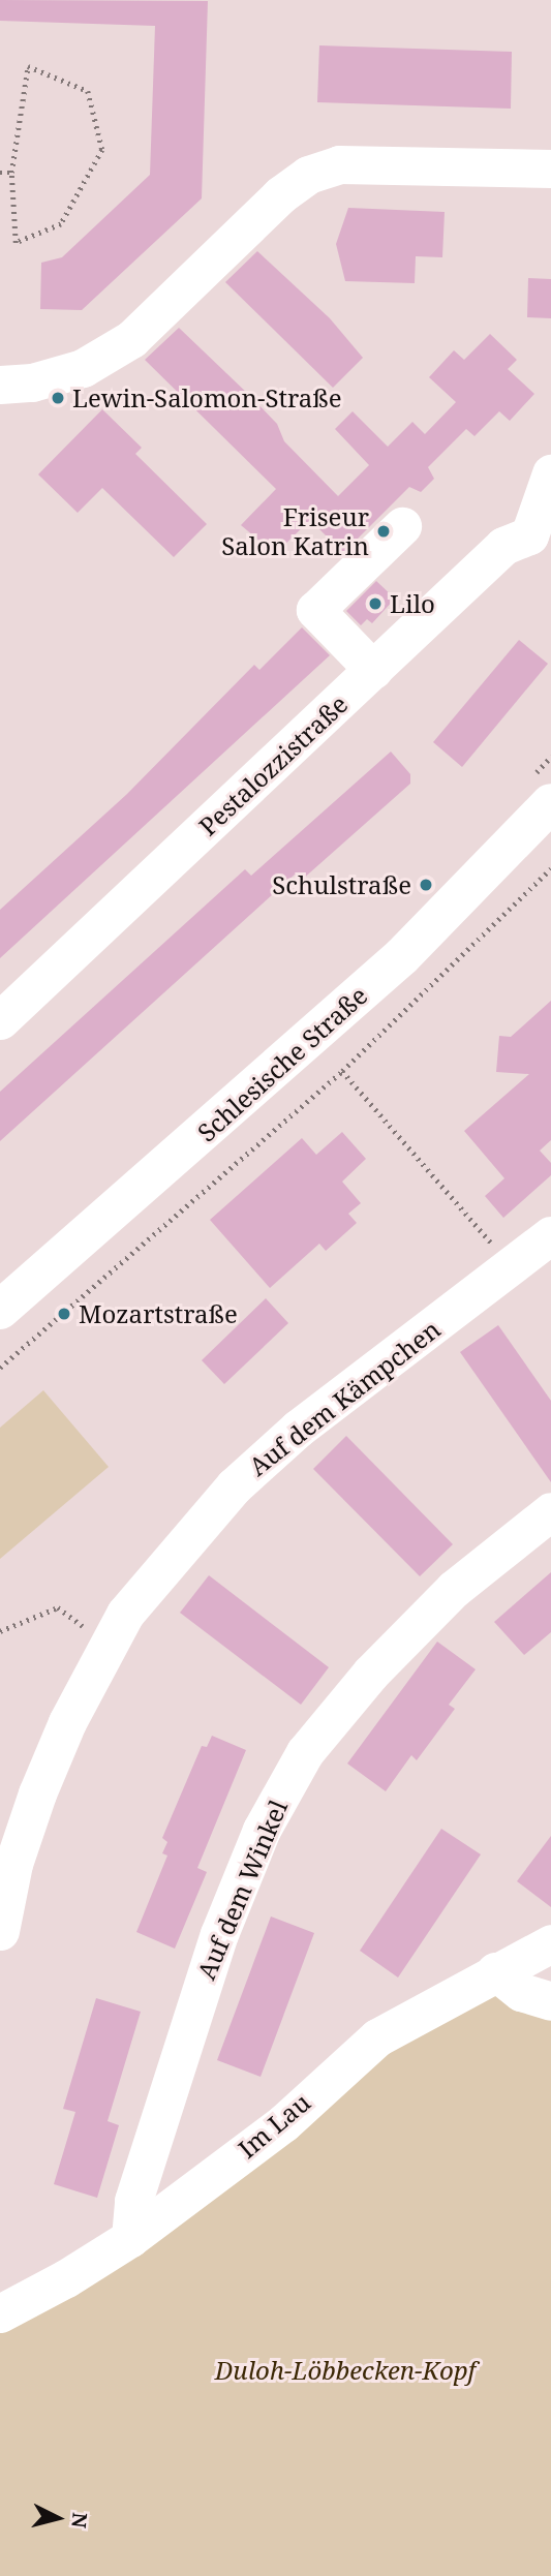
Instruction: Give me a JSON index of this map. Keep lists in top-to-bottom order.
{
  "streets": {
    "main road": ["Schlesische Straße"],
    "street": [
      "Pestalozzistraße",
      "Auf dem Kämpchen",
      "Auf dem Winkel",
      "Im Lau"
    ]
  },
  "crossings": [
    ["Auf dem Winkel", "Im Lau"]
  ],
  "parks": ["Duloh-Löbbecken-Kopf"],
  "places": [
    "Lewin-Salomon-Straße",
    "Friseur Salon Katrin",
    "Lilo",
    "Schulstraße",
    "Mozartstraße"
  ],
  "north": "right"
}
